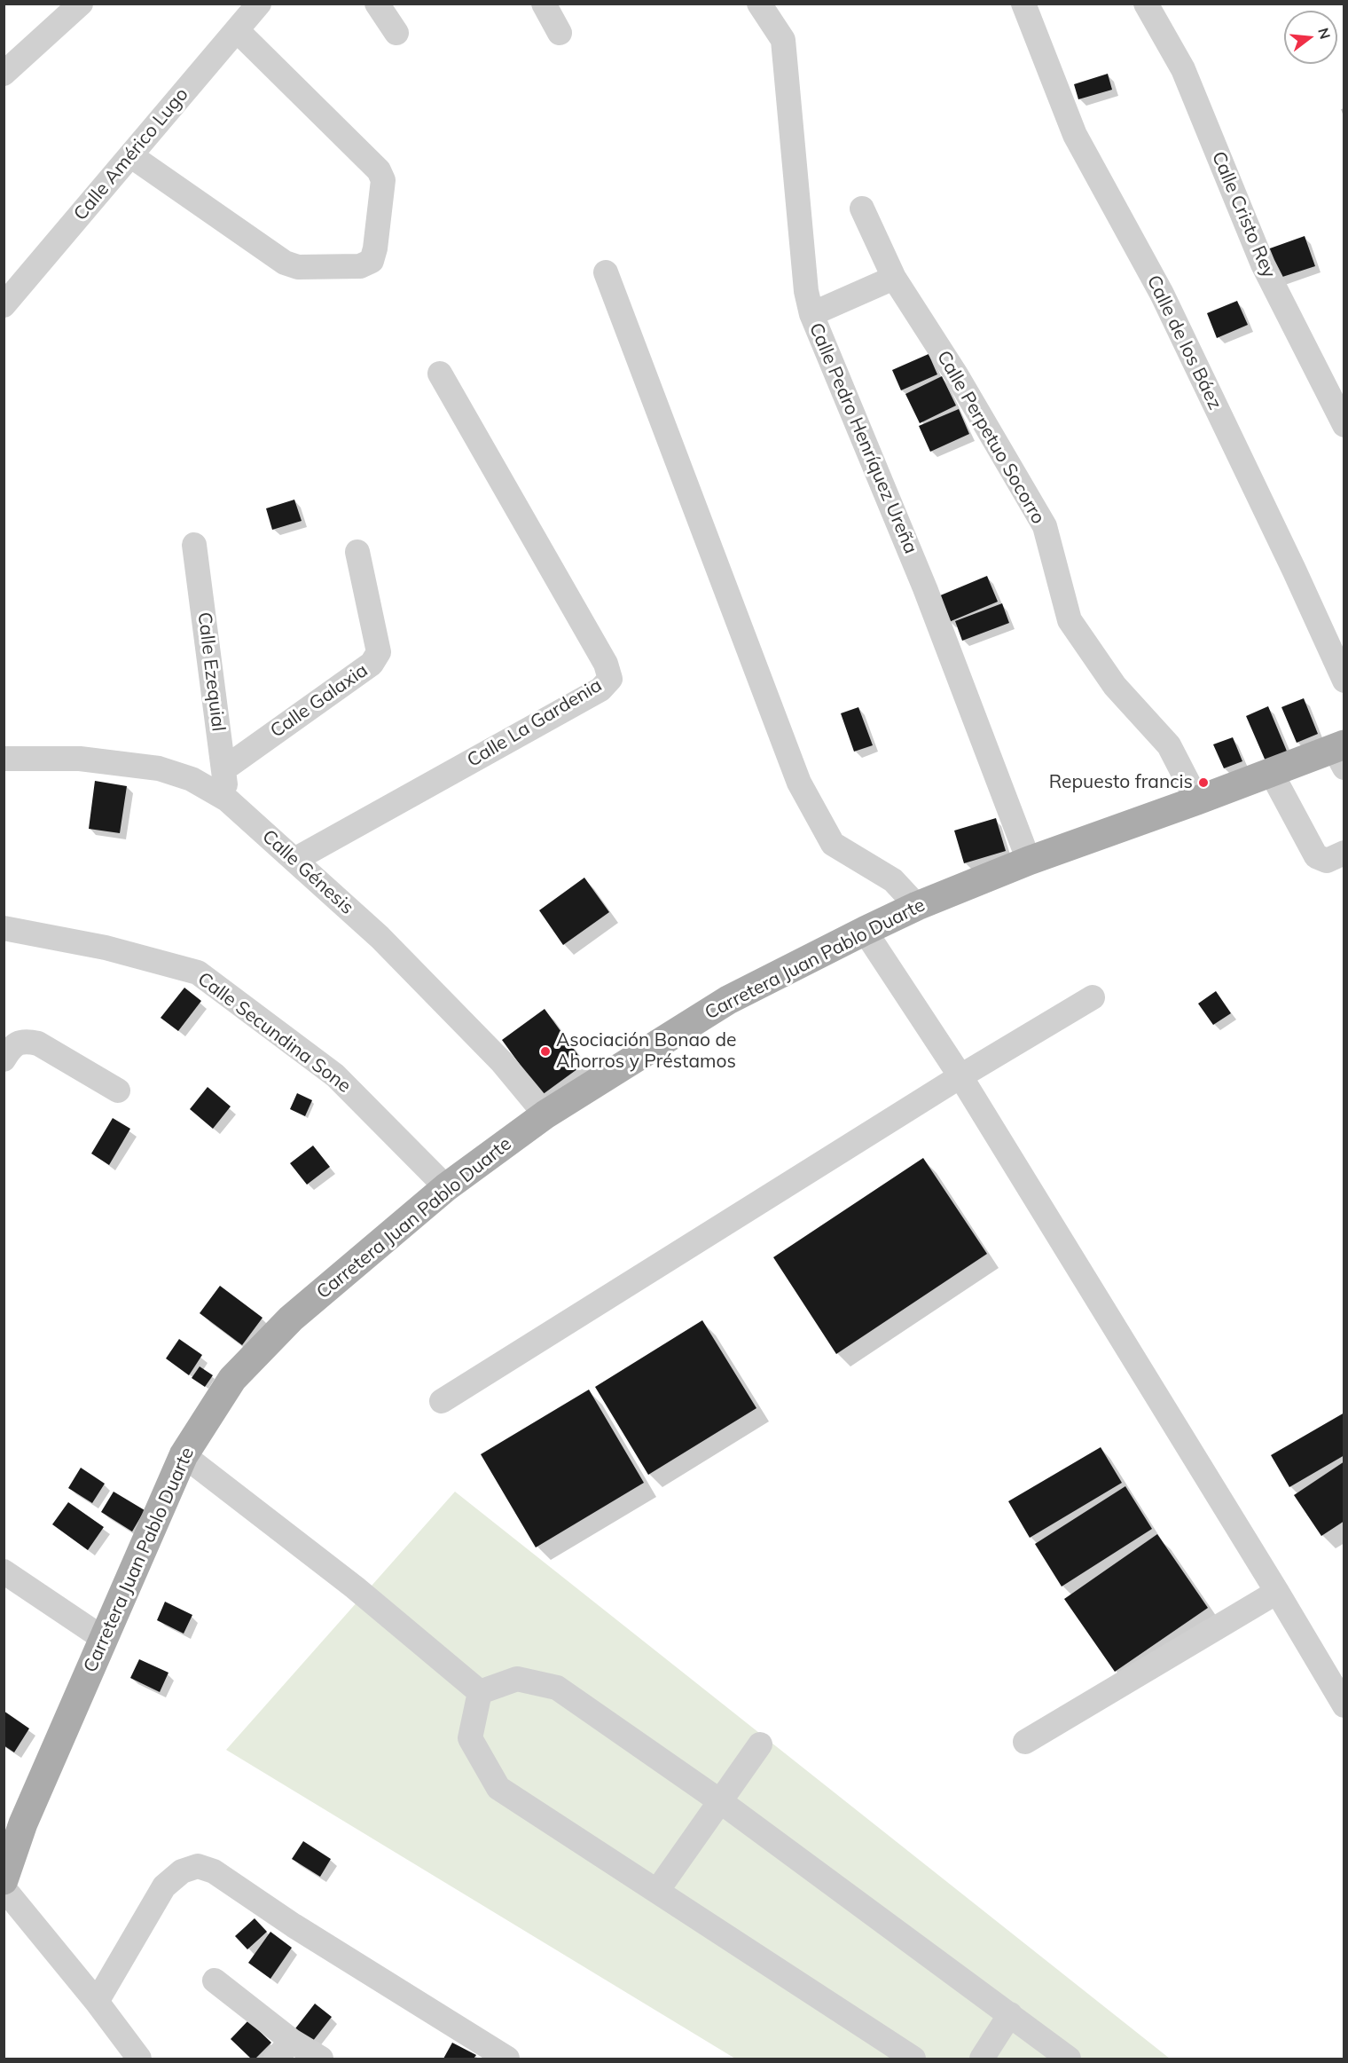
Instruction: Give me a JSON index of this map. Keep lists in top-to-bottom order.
{
  "streets": {
    "main road": ["Carretera Juan Pablo Duarte"],
    "street": [
      "Calle Américo Lugo",
      "Calle Cristo Rey",
      "Calle de los Báez",
      "Calle Perpetuo Socorro",
      "Calle Pedro Henríquez Ureña",
      "Calle Ezequial",
      "Calle Galaxia",
      "Calle La Gardenia",
      "Calle Génesis",
      "Calle Secundina Sone"
    ]
  },
  "crossings": [
    ["Calle Perpetuo Socorro", "Carretera Juan Pablo Duarte"],
    ["Calle Pedro Henríquez Ureña", "Carretera Juan Pablo Duarte"],
    ["Calle Ezequial", "Calle Galaxia"],
    ["Calle Ezequial", "Calle Génesis"],
    ["Calle La Gardenia", "Calle Génesis"],
    ["Calle Génesis", "Carretera Juan Pablo Duarte"],
    ["Carretera Juan Pablo Duarte", "Calle Secundina Sone"]
  ],
  "places": ["Repuesto francis", "Asociación Bonao de Ahorros y Préstamos"],
  "north": "right"
}
